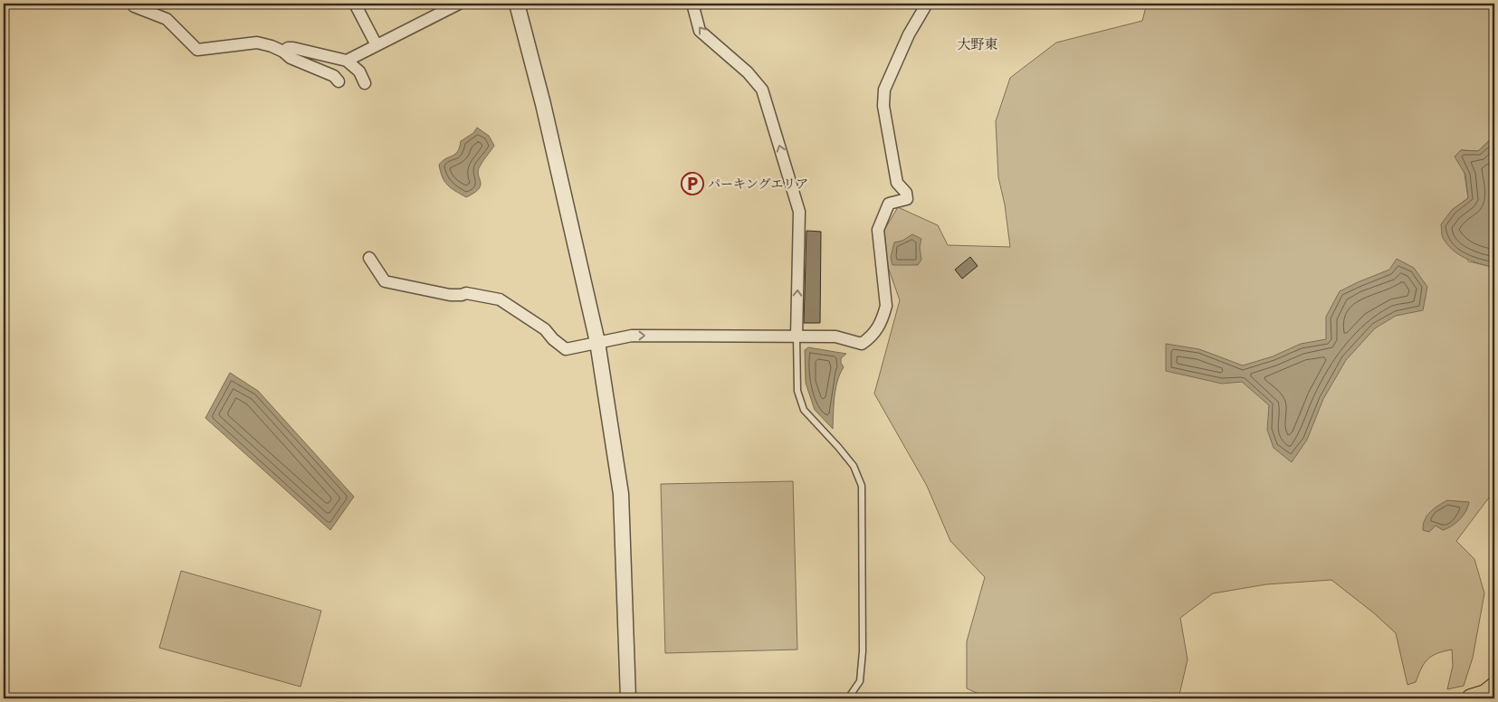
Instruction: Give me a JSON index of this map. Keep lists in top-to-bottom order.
{
  "districts": ["大野東"],
  "places": {
    "parking": ["パーキングエリア"]
  }
}
